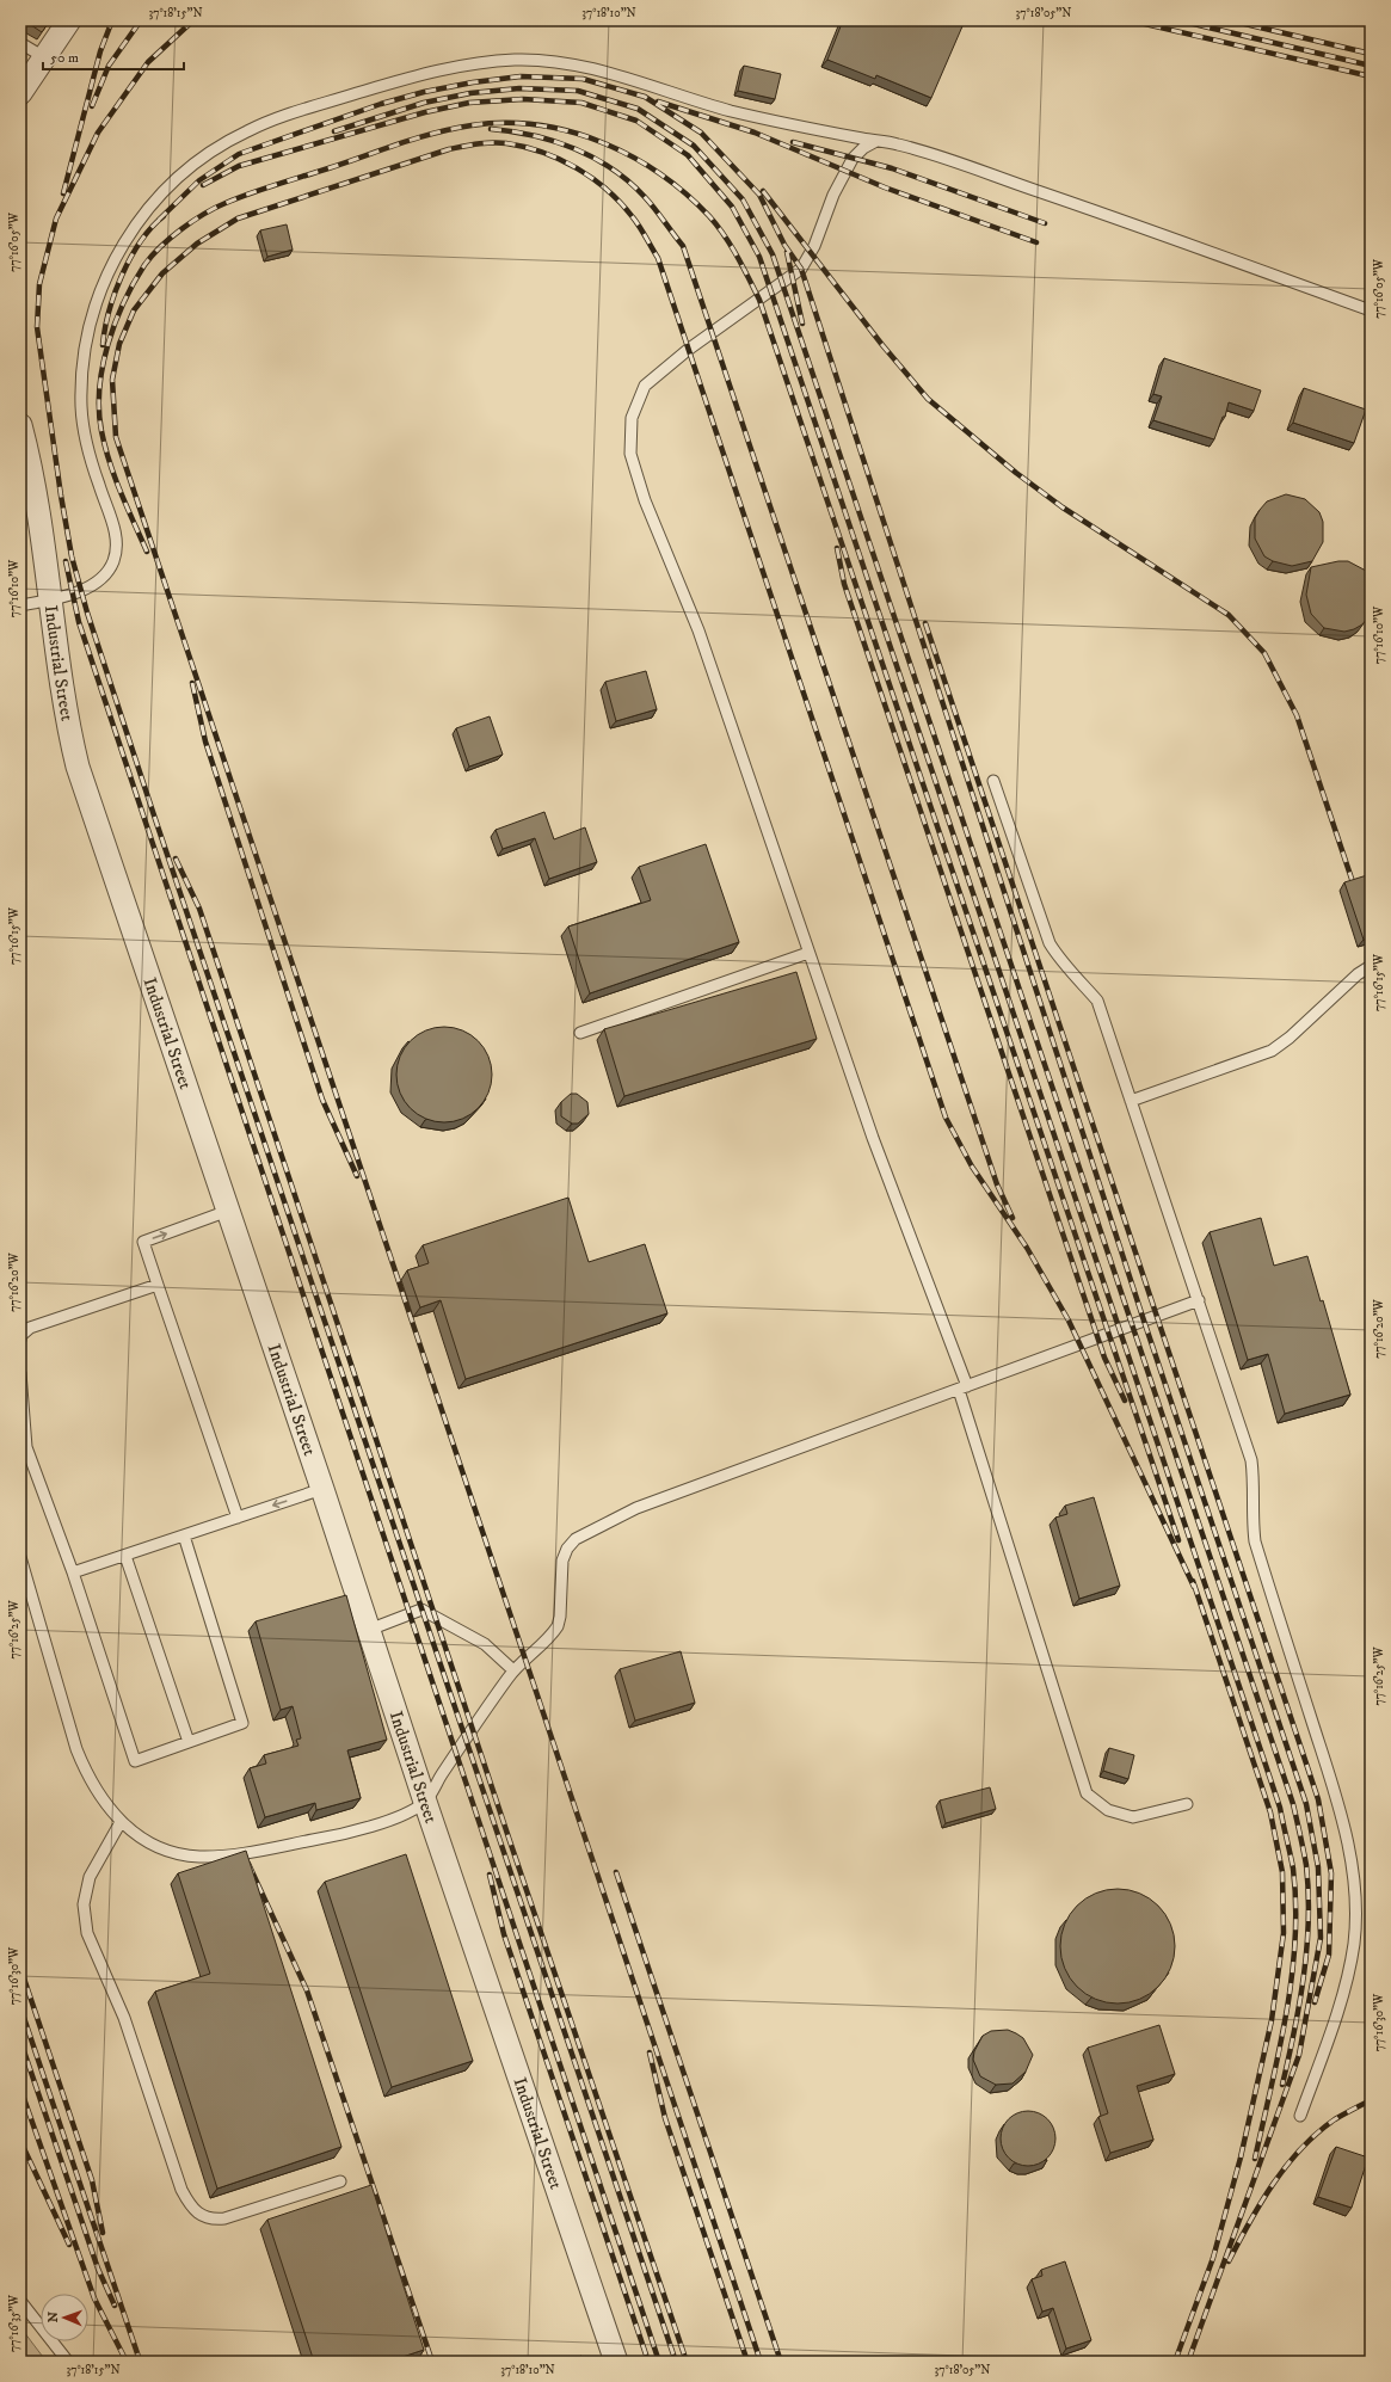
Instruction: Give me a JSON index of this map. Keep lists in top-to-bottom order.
{
  "streets": {
    "street": ["Industrial Street"]
  },
  "scale_bar": "50 m",
  "north": "left",
  "coordinates": [
    "37°18'15\"N",
    "37°18'10\"N",
    "37°18'05\"N",
    "77°16'05\"W",
    "77°16'10\"W",
    "77°16'15\"W",
    "77°16'20\"W",
    "77°16'25\"W",
    "77°16'30\"W",
    "77°16'35\"W"
  ]
}
